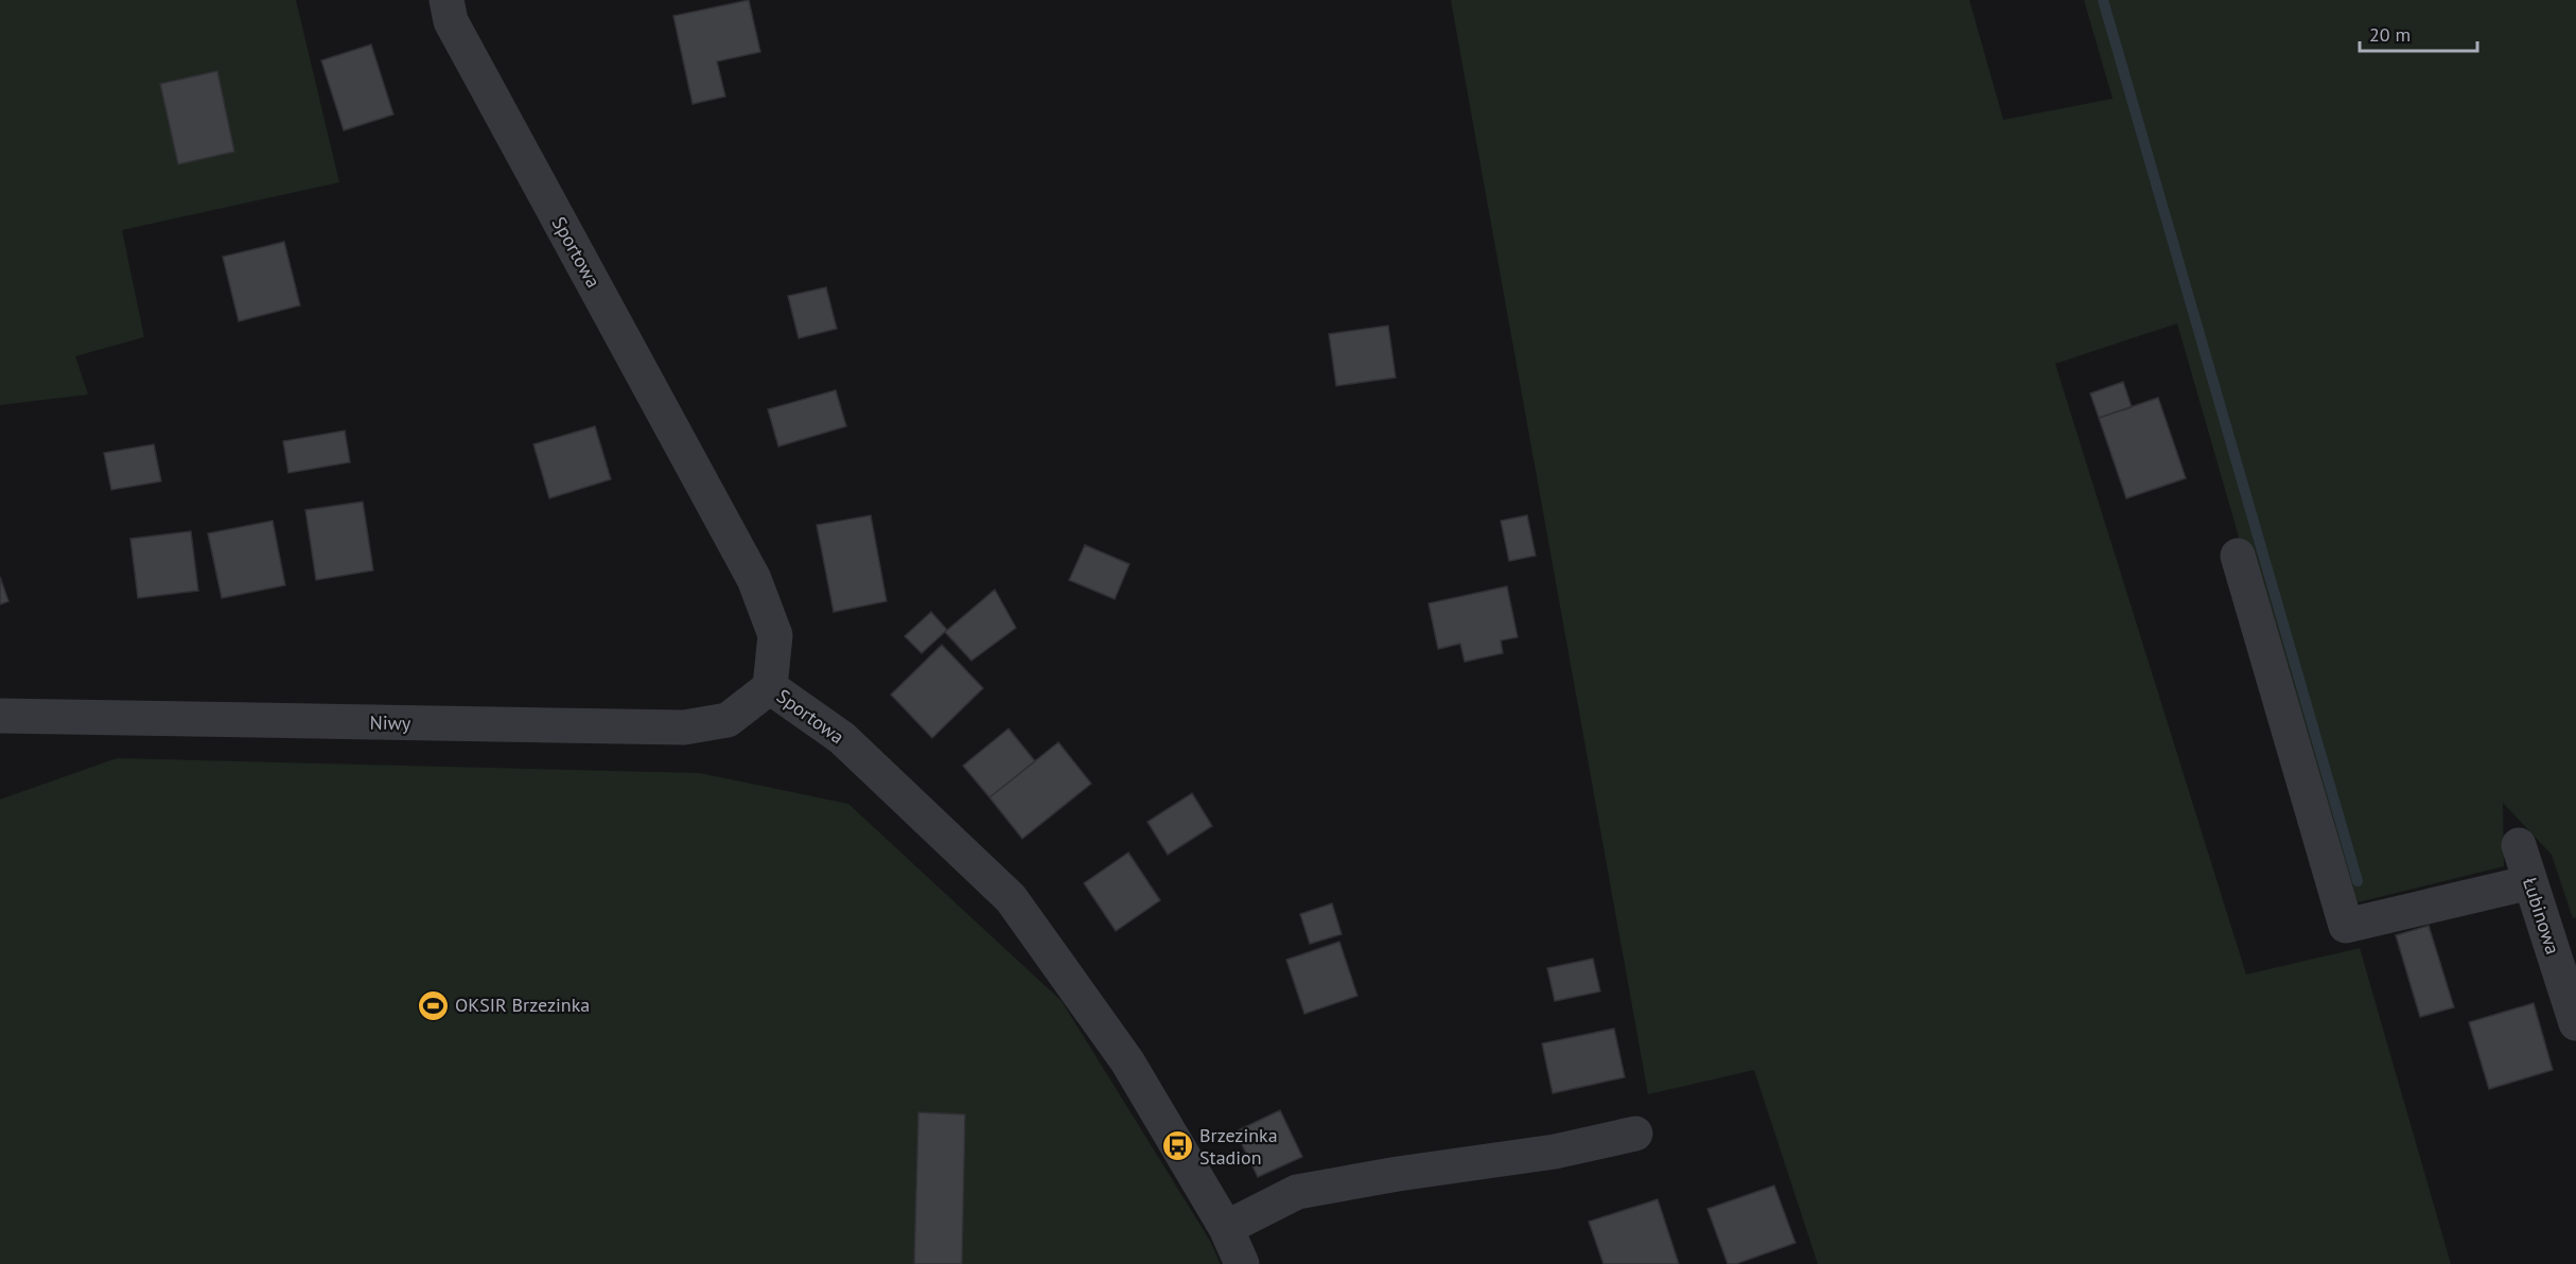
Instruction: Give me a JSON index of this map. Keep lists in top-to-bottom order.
{
  "streets": {
    "street": ["Sportowa", "Niwy", "Łubinowa"]
  },
  "crossings": [
    ["Sportowa", "Niwy"]
  ],
  "places": {
    "sports": ["OKSIR Brzezinka"],
    "bus stop": ["Brzezinka Stadion"]
  },
  "scale_bar": "20 m"
}
